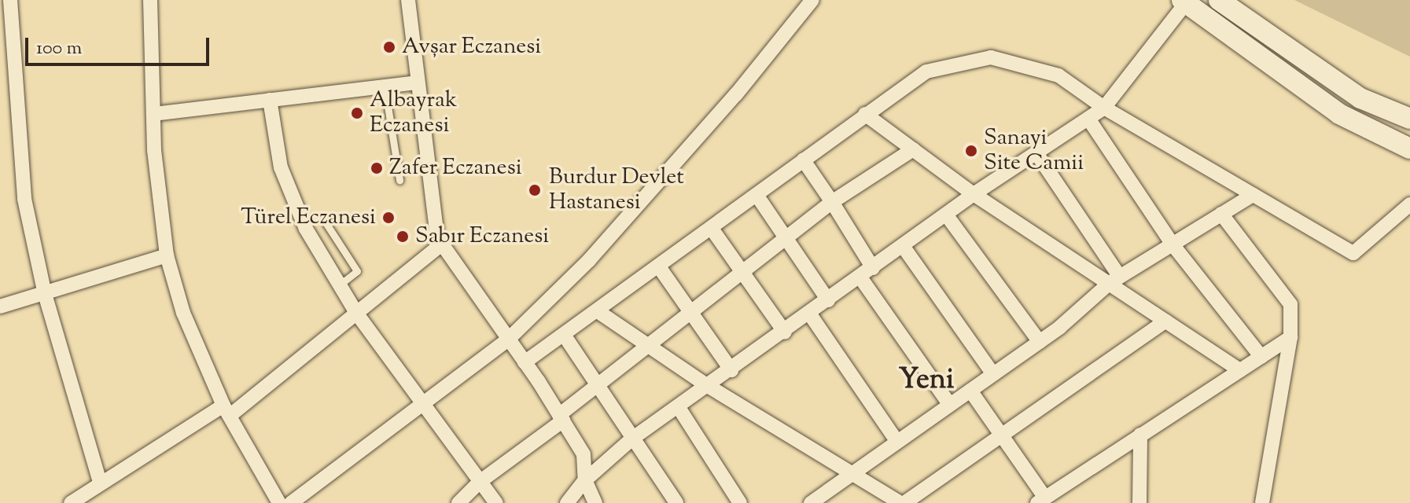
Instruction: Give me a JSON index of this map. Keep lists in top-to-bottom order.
{
  "districts": ["Yeni"],
  "places": [
    "Avşar Eczanesi",
    "Albayrak Eczanesi",
    "Sanayi Site Camii",
    "Zafer Eczanesi",
    "Burdur Devlet Hastanesi",
    "Türel Eczanesi",
    "Sabır Eczanesi"
  ],
  "scale_bar": "100 m"
}
